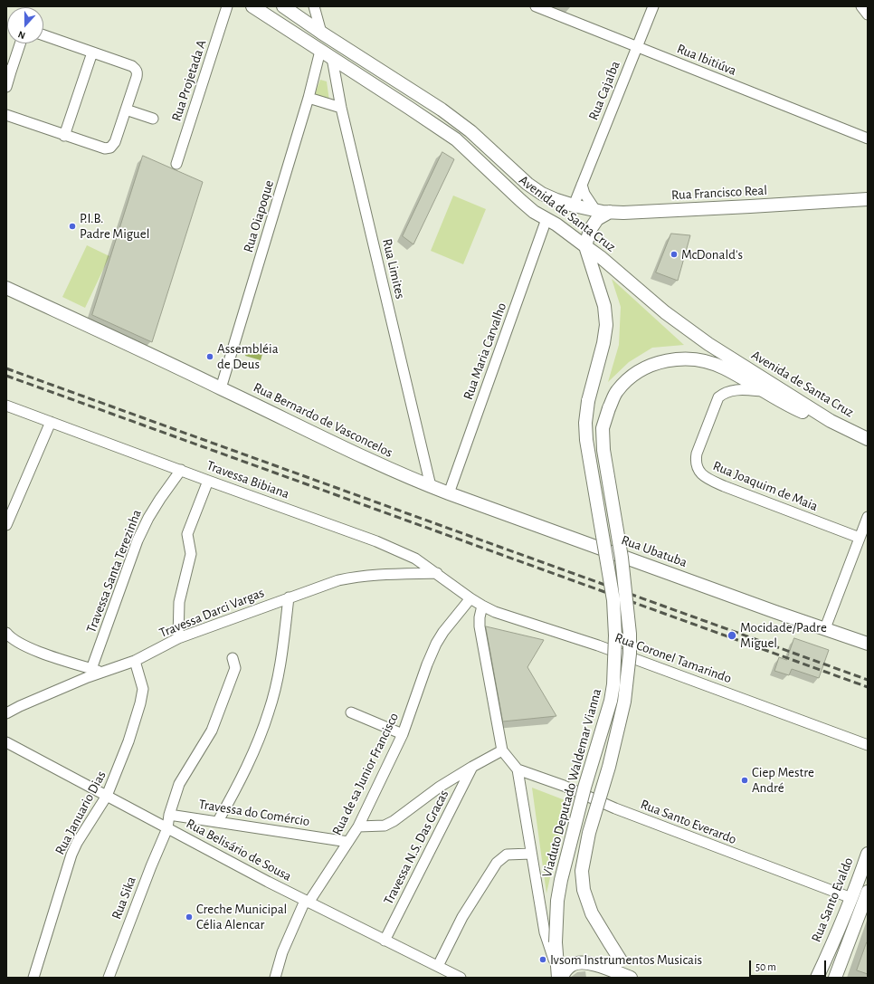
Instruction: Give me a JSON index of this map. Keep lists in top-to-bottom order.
{
  "streets": {
    "main road": [
      "Rua Francisco Real",
      "Avenida de Santa Cruz",
      "Rua Bernardo de Vasconcelos",
      "Rua Ubatuba",
      "Viaduto Deputado Waldemar Vianna",
      "Rua Santo Evaldo"
    ],
    "street": [
      "Rua Ibitiúva",
      "Rua Projetada A",
      "Rua Cajaíba",
      "Rua Oiapoque",
      "Rua Limites",
      "Rua Maria Carvalho",
      "Travessa Bibiana",
      "Rua Joaquim de Maia",
      "Travessa Santa Terezinha",
      "Travessa Darci Vargas",
      "Rua Coronel Tamarindo",
      "Rua de sa Junior Francisco",
      "Rua Januario Dias",
      "Travessa do Comércio",
      "Rua Santo Everardo",
      "Travessa N.S. Das Gracas",
      "Rua Belisário de Sousa",
      "Rua Sika"
    ]
  },
  "crossings": [
    ["Rua Ibitiúva", "Rua Cajaíba"],
    ["Rua Cajaíba", "Rua Francisco Real"],
    ["Rua Cajaíba", "Avenida de Santa Cruz"],
    ["Rua Francisco Real", "Avenida de Santa Cruz"],
    ["Avenida de Santa Cruz", "Rua Oiapoque"],
    ["Avenida de Santa Cruz", "Rua Limites"],
    ["Avenida de Santa Cruz", "Rua Maria Carvalho"],
    ["Avenida de Santa Cruz", "Viaduto Deputado Waldemar Vianna"],
    ["Rua Oiapoque", "Rua Bernardo de Vasconcelos"],
    ["Rua Limites", "Rua Bernardo de Vasconcelos"],
    ["Rua Limites", "Rua Ubatuba"],
    ["Rua Maria Carvalho", "Rua Ubatuba"],
    ["Rua Bernardo de Vasconcelos", "Rua Ubatuba"],
    ["Travessa Bibiana", "Travessa Santa Terezinha"],
    ["Travessa Bibiana", "Travessa Darci Vargas"],
    ["Travessa Bibiana", "Rua Coronel Tamarindo"],
    ["Travessa Bibiana", "Rua de sa Junior Francisco"],
    ["Travessa Darci Vargas", "Rua Januario Dias"],
    ["Rua Coronel Tamarindo", "Rua de sa Junior Francisco"],
    ["Rua de sa Junior Francisco", "Travessa do Comércio"],
    ["Rua de sa Junior Francisco", "Rua Belisário de Sousa"],
    ["Rua Januario Dias", "Rua Belisário de Sousa"],
    ["Rua Santo Everardo", "Rua Santo Evaldo"],
    ["Travessa N.S. Das Gracas", "Rua Belisário de Sousa"],
    ["Rua Belisário de Sousa", "Rua Sika"]
  ],
  "places": [
    "P.I.B. Padre Miguel",
    "McDonald's",
    "Assembléia de Deus",
    "Mocidade/Padre Miguel",
    "Ciep Mestre André",
    "Creche Municipal Célia Alencar",
    "Ivsom Instrumentos Musicais"
  ],
  "scale_bar": "50 m",
  "north": "bottom"
}
